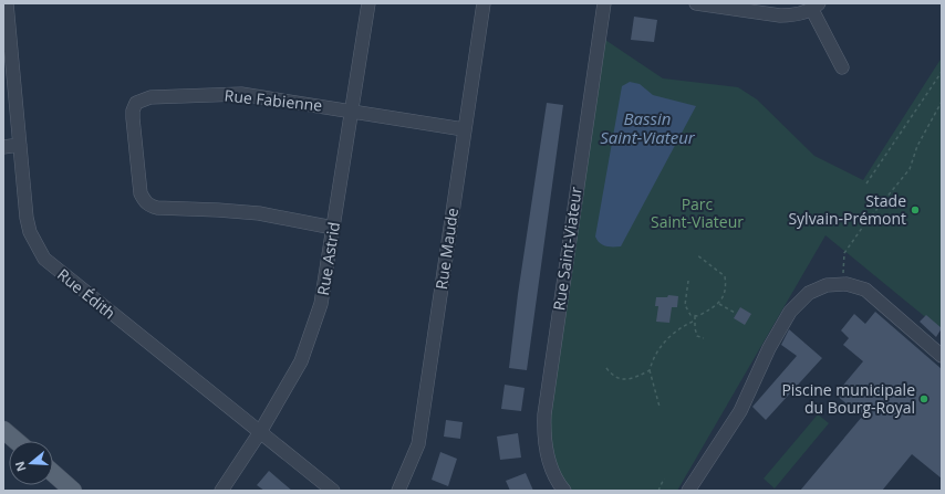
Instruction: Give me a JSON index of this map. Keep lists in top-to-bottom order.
{
  "streets": {
    "street": [
      "Rue Fabienne",
      "Rue Maude",
      "Rue Saint-Viateur",
      "Rue Astrid",
      "Rue Édith"
    ]
  },
  "crossings": [
    ["Rue Fabienne", "Rue Maude"],
    ["Rue Fabienne", "Rue Astrid"],
    ["Rue Astrid", "Rue Édith"]
  ],
  "water": ["Bassin Saint-Viateur"],
  "parks": ["Parc Saint-Viateur"],
  "places": ["Stade Sylvain-Prémont", "Piscine municipale du Bourg-Royal"],
  "north": "left"
}
